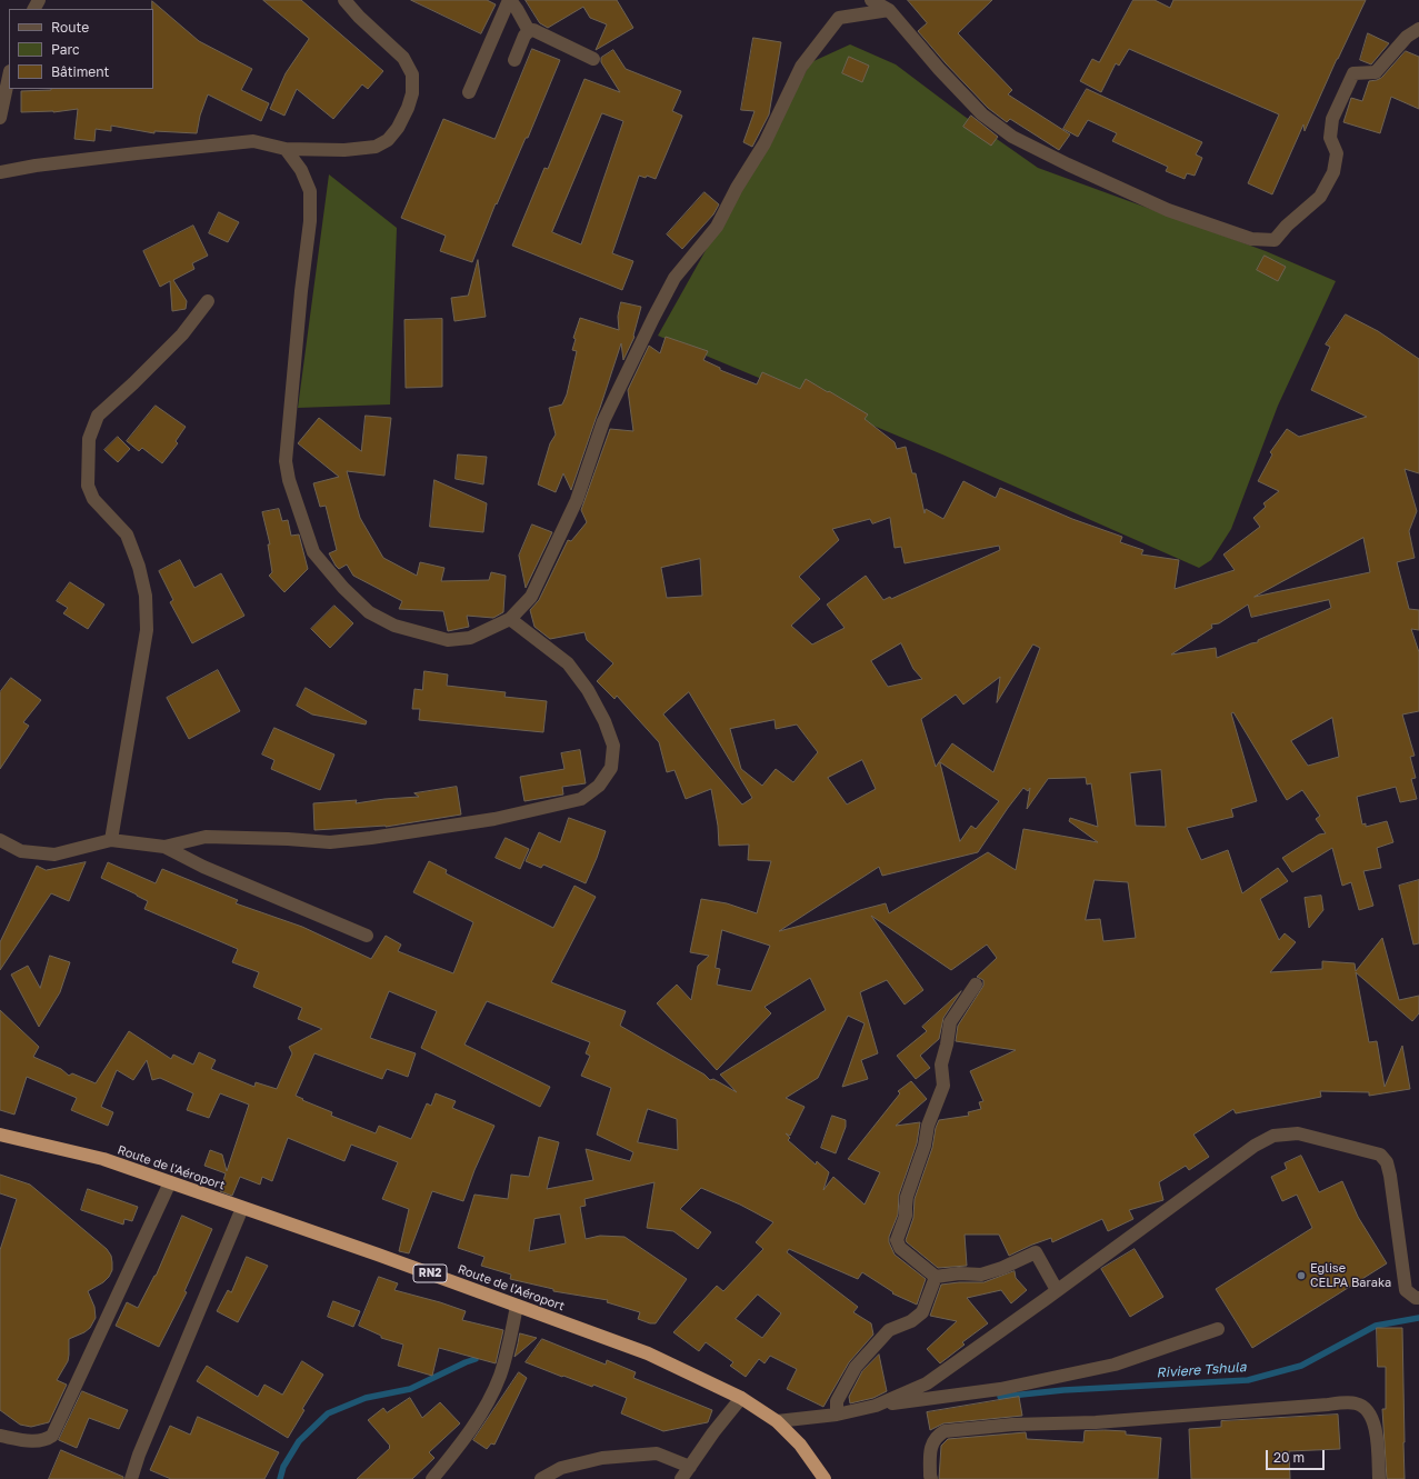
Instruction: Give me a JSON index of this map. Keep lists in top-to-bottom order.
{
  "streets": {
    "highway": ["Route de l'Aéroport", "RN2"]
  },
  "water": ["Riviere Tshula"],
  "places": ["Eglise CELPA Baraka"],
  "legend": ["Route", "Parc", "Bâtiment"],
  "scale_bar": "20 m"
}
